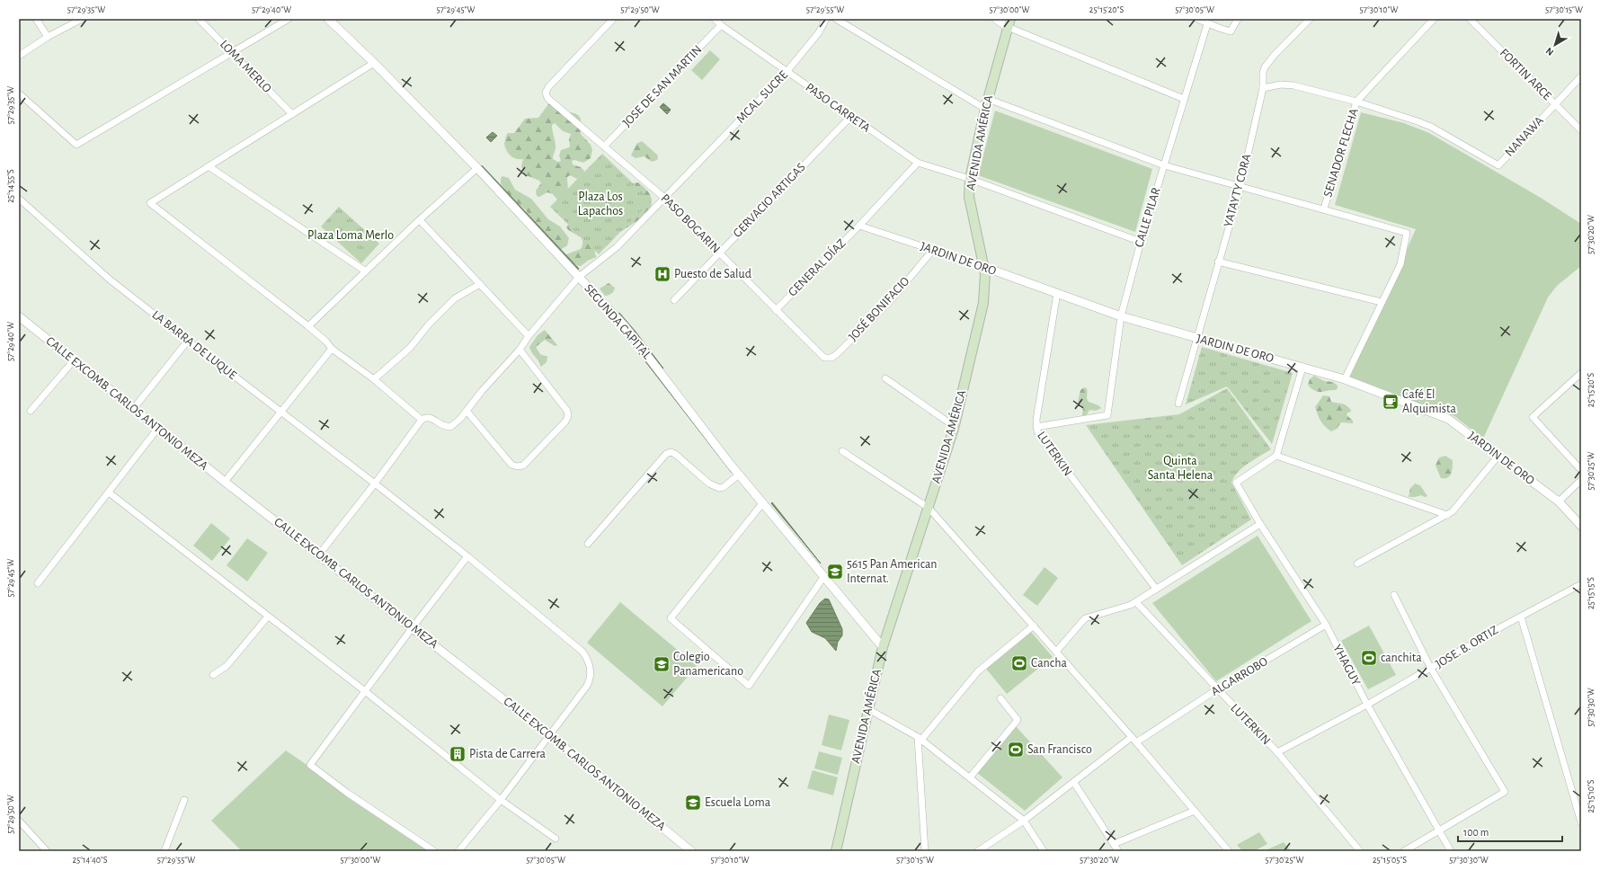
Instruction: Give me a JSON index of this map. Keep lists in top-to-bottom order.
{
  "streets": {
    "main road": ["AVENIDA AMÉRICA"],
    "street": [
      "LOMA MERLO",
      "FORTIN ARCE",
      "JOSE DE SAN MARTIN",
      "MCAL. SUCRE",
      "PASO CARRETA",
      "NANAWA",
      "SENADOR FLECHA",
      "YATAYTY CORA",
      "GERVACIO ARTIGAS",
      "CALLE PILAR",
      "PASO BOGARIN",
      "JARDIN DE ORO",
      "GENERAL DÍAZ",
      "JOSÉ BONIFACIO",
      "SEGUNDA CAPITAL",
      "LA BARRA DE LUQUE",
      "CALLE EXCOMB. CARLOS ANTONIO MEZA",
      "LUTERKIN",
      "JOSE. B. ORTIZ",
      "YHAGUY",
      "ALGARROBO"
    ]
  },
  "crossings": [
    ["FORTIN ARCE", "NANAWA"],
    ["JOSE DE SAN MARTIN", "PASO CARRETA"],
    ["JOSE DE SAN MARTIN", "PASO BOGARIN"],
    ["MCAL. SUCRE", "PASO CARRETA"],
    ["MCAL. SUCRE", "PASO BOGARIN"],
    ["MCAL. SUCRE", "SEGUNDA CAPITAL"],
    ["PASO CARRETA", "AVENIDA AMÉRICA"],
    ["PASO CARRETA", "GERVACIO ARTIGAS"],
    ["PASO CARRETA", "CALLE PILAR"],
    ["PASO CARRETA", "GENERAL DÍAZ"],
    ["NANAWA", "SENADOR FLECHA"],
    ["AVENIDA AMÉRICA", "JARDIN DE ORO"],
    ["AVENIDA AMÉRICA", "SEGUNDA CAPITAL"],
    ["YATAYTY CORA", "JARDIN DE ORO"],
    ["GERVACIO ARTIGAS", "PASO BOGARIN"],
    ["CALLE PILAR", "JARDIN DE ORO"],
    ["CALLE PILAR", "LUTERKIN"],
    ["PASO BOGARIN", "GENERAL DÍAZ"],
    ["PASO BOGARIN", "JOSÉ BONIFACIO"],
    ["JARDIN DE ORO", "GENERAL DÍAZ"],
    ["JARDIN DE ORO", "JOSÉ BONIFACIO"],
    ["JARDIN DE ORO", "LUTERKIN"],
    ["LA BARRA DE LUQUE", "CALLE EXCOMB. CARLOS ANTONIO MEZA"],
    ["LUTERKIN", "JOSE. B. ORTIZ"],
    ["LUTERKIN", "ALGARROBO"],
    ["JOSE. B. ORTIZ", "YHAGUY"],
    ["YHAGUY", "ALGARROBO"]
  ],
  "parks": ["Plaza Los Lapachos", "Plaza Loma Merlo", "Quinta Santa Helena"],
  "places": {
    "hospital": ["Puesto de Salud"],
    "cafe": ["Café El Alquimista"],
    "school or university": ["5615 Pan American Internat.", "Colegio Panamericano", "Escuela Loma"],
    "sports": ["canchita", "Cancha", "San Francisco"],
    "building": ["Pista de Carrera"]
  },
  "scale_bar": "100 m",
  "north": "bottom left",
  "coordinates": [
    "57°29'35\"W",
    "57°29'40\"W",
    "57°29'45\"W",
    "57°29'50\"W",
    "57°29'55\"W",
    "57°30'00\"W",
    "25°15'20\"S",
    "57°30'05\"W",
    "57°30'10\"W",
    "57°30'15\"W",
    "25°14'55\"S",
    "57°30'20\"W",
    "57°30'25\"W",
    "25°15'15\"S",
    "57°30'30\"W",
    "25°15'10\"S",
    "25°14'40\"S",
    "25°15'05\"S"
  ]
}
